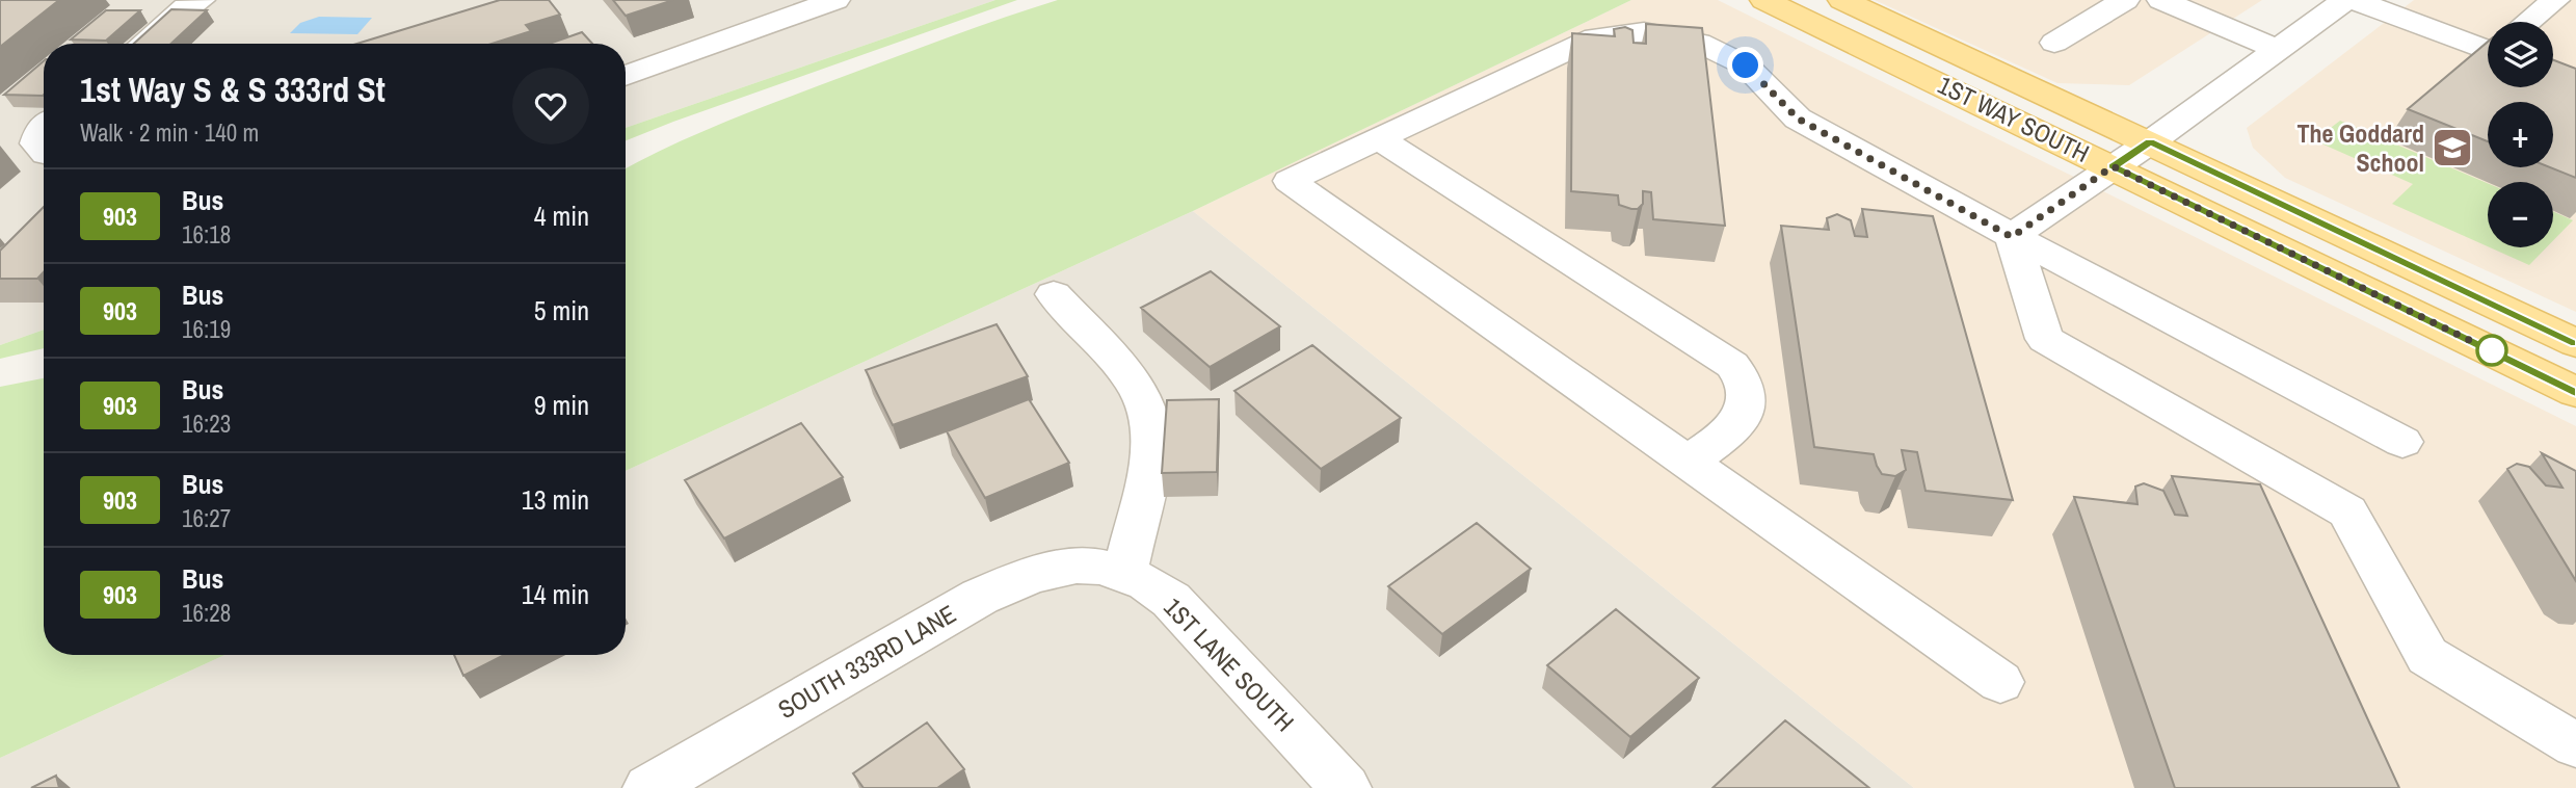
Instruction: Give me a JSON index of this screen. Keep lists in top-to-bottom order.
{
  "streets": {
    "main road": ["1ST WAY SOUTH"],
    "street": ["SOUTH 333RD LANE", "1ST LANE SOUTH"]
  },
  "crossings": [
    ["SOUTH 333RD LANE", "1ST LANE SOUTH"]
  ],
  "places": {
    "school or university": ["The Goddard School"]
  },
  "lines": ["bus line 903"],
  "page": {
    "map_buttons": ["+", "−"],
    "heading": ["1st Way S & S 333rd St", "Walk · 2 min · 140 m"],
    "list": [
      {
        "mark": "903",
        "name": "Bus",
        "note": "16:18",
        "value": "4 min"
      },
      {
        "mark": "903",
        "name": "Bus",
        "note": "16:19",
        "value": "5 min"
      },
      {
        "mark": "903",
        "name": "Bus",
        "note": "16:23",
        "value": "9 min"
      },
      {
        "mark": "903",
        "name": "Bus",
        "note": "16:27",
        "value": "13 min"
      },
      {
        "mark": "903",
        "name": "Bus",
        "note": "16:28",
        "value": "14 min"
      }
    ]
  }
}
